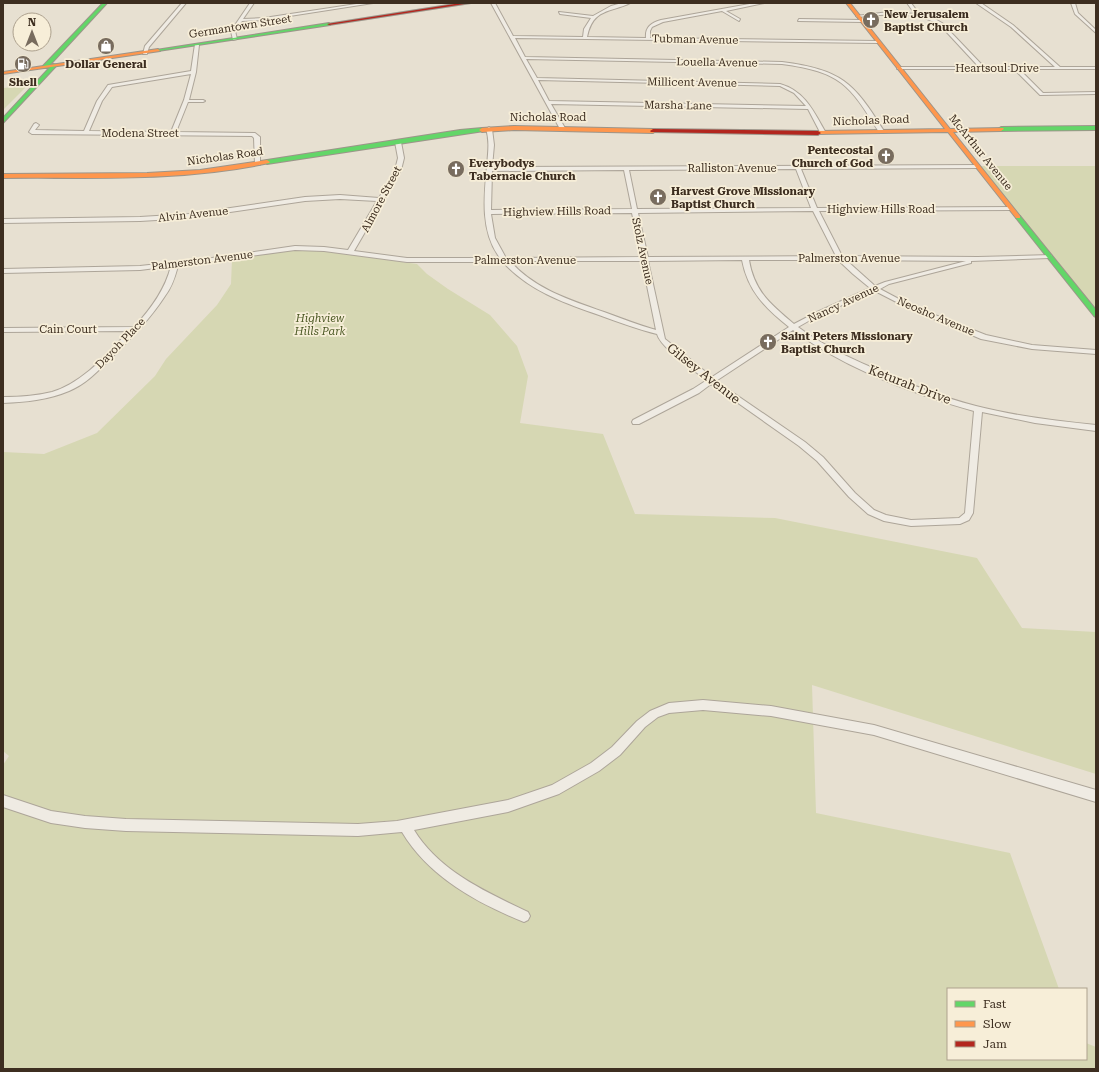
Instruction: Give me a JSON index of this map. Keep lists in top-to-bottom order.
{
  "streets": {
    "street": [
      "Germantown Street",
      "Tubman Avenue",
      "Louella Avenue",
      "Heartsoul Drive",
      "Millicent Avenue",
      "Marsha Lane",
      "Nicholas Road",
      "Modena Street",
      "McArthur Avenue",
      "Ralliston Avenue",
      "Almore Street",
      "Highview Hills Road",
      "Alvin Avenue",
      "Stolz Avenue",
      "Palmerston Avenue",
      "Nancy Avenue",
      "Neosho Avenue",
      "Cain Court",
      "Dayoh Place",
      "Gilsey Avenue",
      "Keturah Drive"
    ]
  },
  "crossings": [
    ["Tubman Avenue", "McArthur Avenue"],
    ["Louella Avenue", "Nicholas Road"],
    ["Heartsoul Drive", "McArthur Avenue"],
    ["Millicent Avenue", "Marsha Lane"],
    ["Millicent Avenue", "Nicholas Road"],
    ["Nicholas Road", "Modena Street"],
    ["Nicholas Road", "McArthur Avenue"],
    ["Nicholas Road", "Almore Street"],
    ["Nicholas Road", "Gilsey Avenue"],
    ["McArthur Avenue", "Ralliston Avenue"],
    ["McArthur Avenue", "Highview Hills Road"],
    ["McArthur Avenue", "Palmerston Avenue"],
    ["Ralliston Avenue", "Stolz Avenue"],
    ["Ralliston Avenue", "Neosho Avenue"],
    ["Ralliston Avenue", "Gilsey Avenue"],
    ["Almore Street", "Alvin Avenue"],
    ["Almore Street", "Palmerston Avenue"],
    ["Highview Hills Road", "Stolz Avenue"],
    ["Highview Hills Road", "Neosho Avenue"],
    ["Highview Hills Road", "Gilsey Avenue"],
    ["Stolz Avenue", "Palmerston Avenue"],
    ["Stolz Avenue", "Gilsey Avenue"],
    ["Palmerston Avenue", "Nancy Avenue"],
    ["Palmerston Avenue", "Neosho Avenue"],
    ["Palmerston Avenue", "Dayoh Place"],
    ["Palmerston Avenue", "Gilsey Avenue"],
    ["Palmerston Avenue", "Keturah Drive"],
    ["Nancy Avenue", "Neosho Avenue"],
    ["Nancy Avenue", "Gilsey Avenue"],
    ["Nancy Avenue", "Keturah Drive"],
    ["Cain Court", "Dayoh Place"],
    ["Gilsey Avenue", "Keturah Drive"]
  ],
  "parks": ["Highview Hills Park"],
  "places": {
    "church": [
      "New Jerusalem Baptist Church",
      "Pentecostal Church of God",
      "Everybodys Tabernacle Church",
      "Harvest Grove Missionary Baptist Church",
      "Saint Peters Missionary Baptist Church"
    ],
    "shop": ["Dollar General"],
    "fuel station": ["Shell"]
  },
  "legend": ["Fast", "Slow", "Jam"],
  "north": "top"
}
